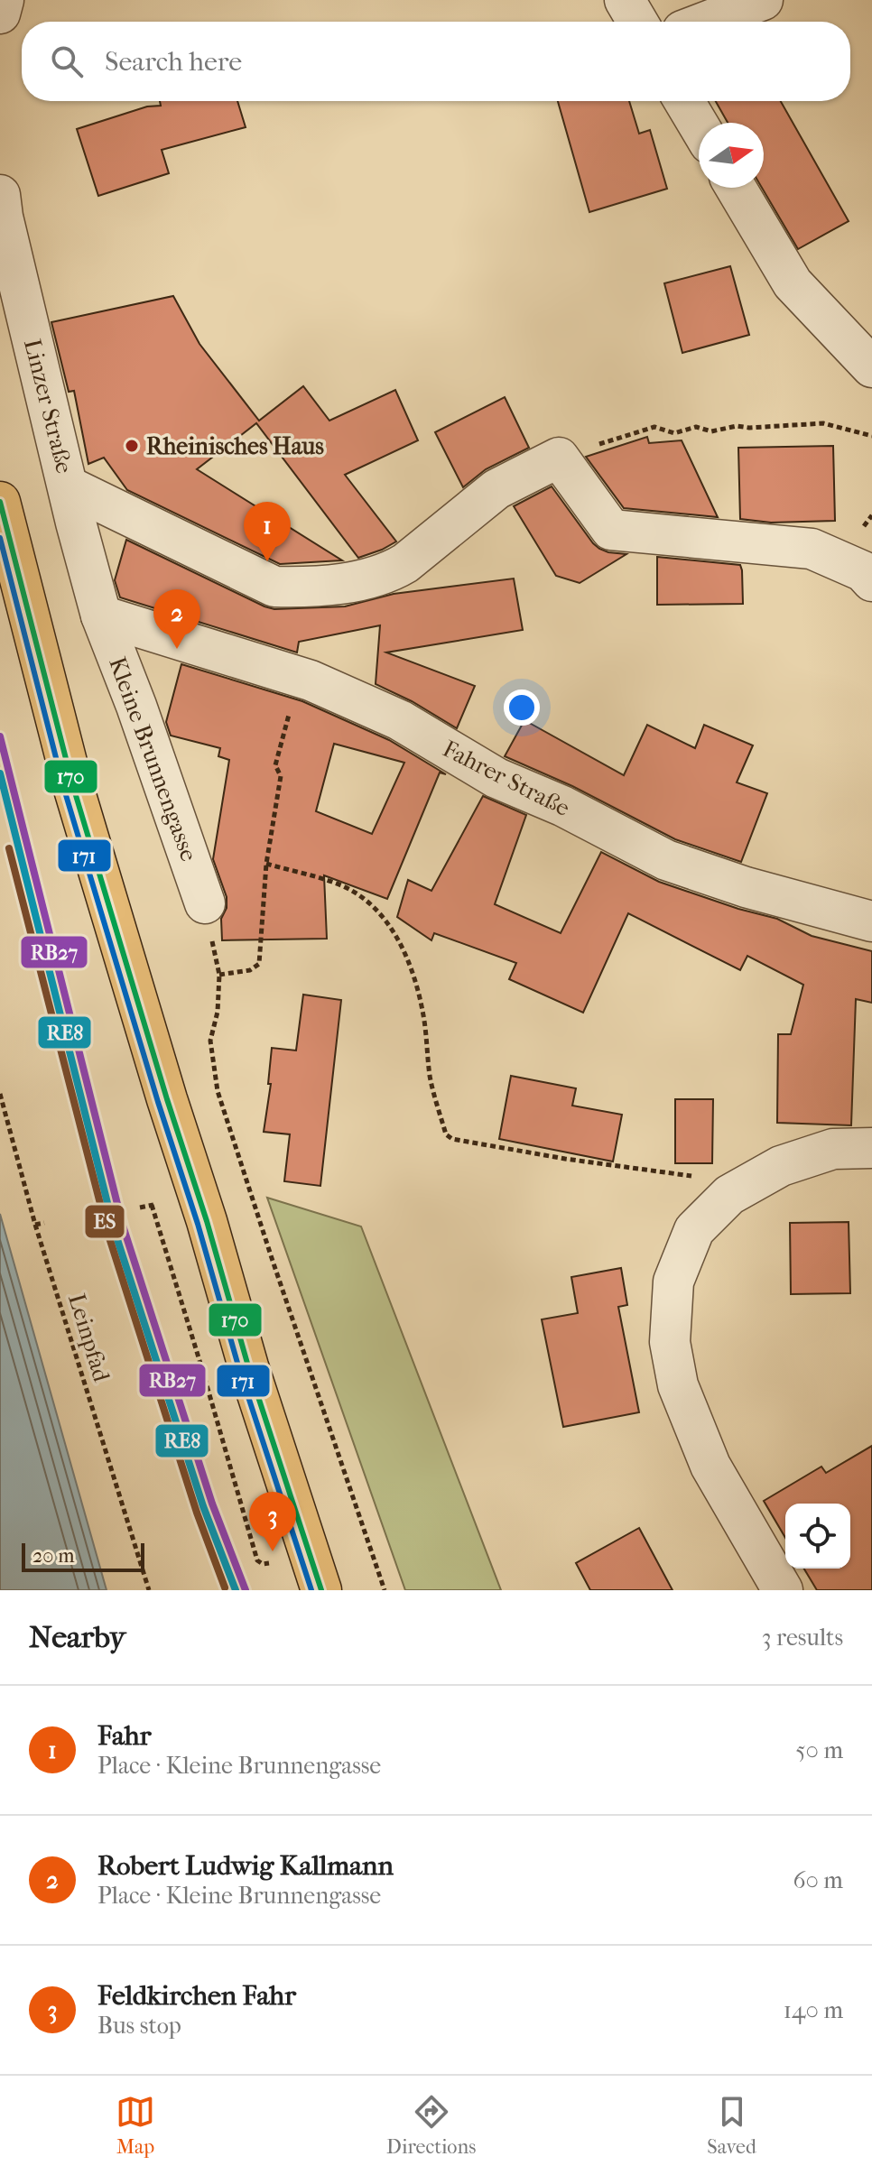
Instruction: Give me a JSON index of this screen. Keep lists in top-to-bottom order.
{
  "streets": {
    "street": ["Linzer Straße", "Kleine Brunnengasse", "Fahrer Straße"],
    "path": ["Leinpfad"]
  },
  "crossings": [
    ["Linzer Straße", "Kleine Brunnengasse"],
    ["Linzer Straße", "Fahrer Straße"],
    ["Kleine Brunnengasse", "Fahrer Straße"]
  ],
  "places": ["Rheinisches Haus"],
  "lines": [
    "transit line 170",
    "transit line 171",
    "transit line RB27",
    "transit line RE8",
    "transit line ES"
  ],
  "scale_bar": "20 m",
  "north": "right",
  "page": {
    "search": "Search here",
    "pins": ["1", "2", "3"],
    "scale": "20 m",
    "heading": ["Nearby", "3 results"],
    "list": [
      {
        "mark": "1",
        "name": "Fahr",
        "note": "Place · Kleine Brunnengasse",
        "value": "50 m"
      },
      {
        "mark": "2",
        "name": "Robert Ludwig Kallmann",
        "note": "Place · Kleine Brunnengasse",
        "value": "60 m"
      },
      {
        "mark": "3",
        "name": "Feldkirchen Fahr",
        "note": "Bus stop",
        "value": "140 m"
      }
    ],
    "nav": ["Map", "Directions", "Saved"]
  }
}
